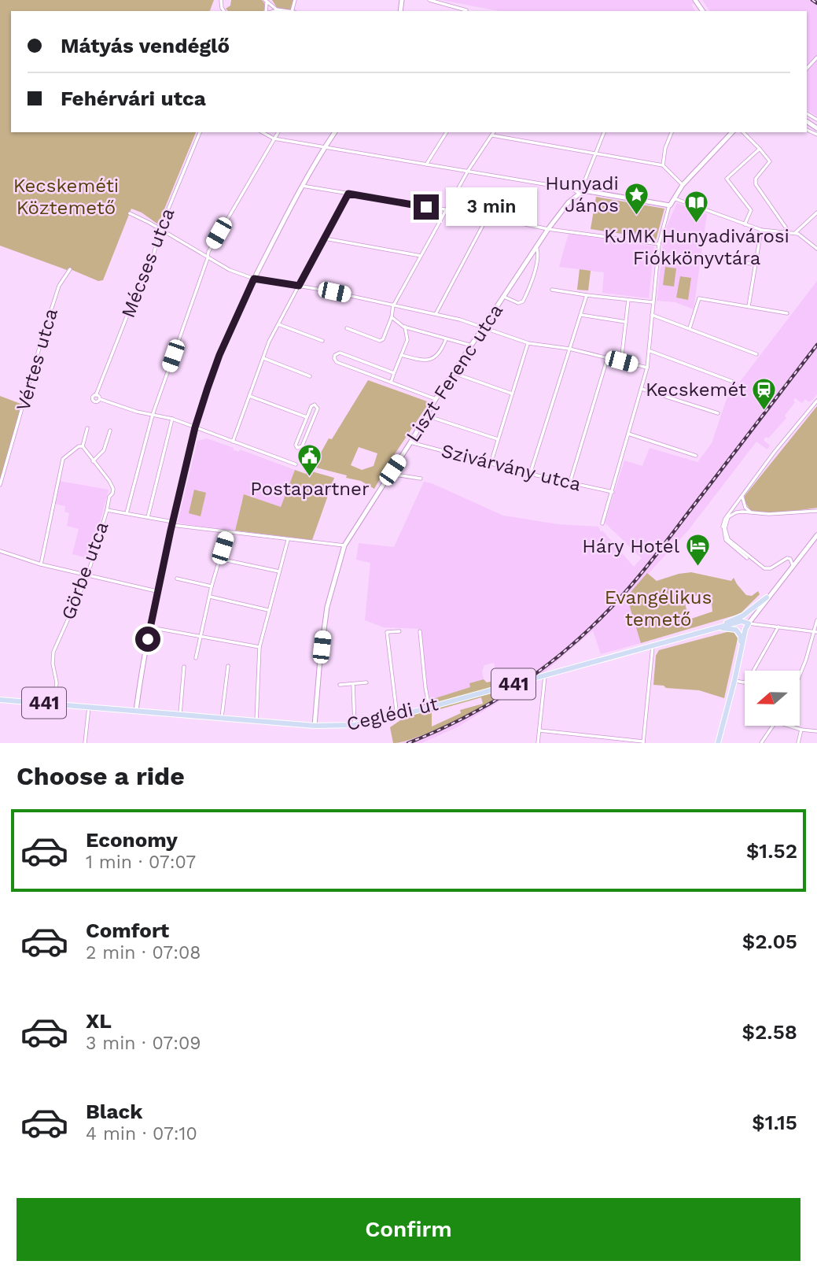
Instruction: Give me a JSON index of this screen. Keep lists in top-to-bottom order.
{
  "streets": {
    "main road": ["441", "Ceglédi út"],
    "street": [
      "Mécses utca",
      "Vértes utca",
      "Liszt Ferenc utca",
      "Szivárvány utca",
      "Görbe utca"
    ]
  },
  "crossings": [
    ["Liszt Ferenc utca", "Szivárvány utca"],
    ["Liszt Ferenc utca", "Ceglédi út"],
    ["Görbe utca", "Ceglédi út"],
    ["441", "Ceglédi út"]
  ],
  "parks": ["Kecskeméti Köztemető", "Evangélikus temető"],
  "places": {
    "place": ["Hunyadi János"],
    "library": ["KJMK Hunyadivárosi Fiókkönyvtára"],
    "station": ["Kecskemét"],
    "public building": ["Postapartner"],
    "hotel": ["Háry Hotel"]
  },
  "north": "left",
  "page": {
    "banner": ["Mátyás vendéglő", "Fehérvári utca"],
    "bubble": "3 min",
    "heading": "Choose a ride",
    "list": [
      {
        "name": "Economy",
        "note": "1 min · 07:07",
        "value": "$1.52"
      },
      {
        "name": "Comfort",
        "note": "2 min · 07:08",
        "value": "$2.05"
      },
      {
        "name": "XL",
        "note": "3 min · 07:09",
        "value": "$2.58"
      },
      {
        "name": "Black",
        "note": "4 min · 07:10",
        "value": "$1.15"
      }
    ],
    "buttons": "Confirm"
  }
}
